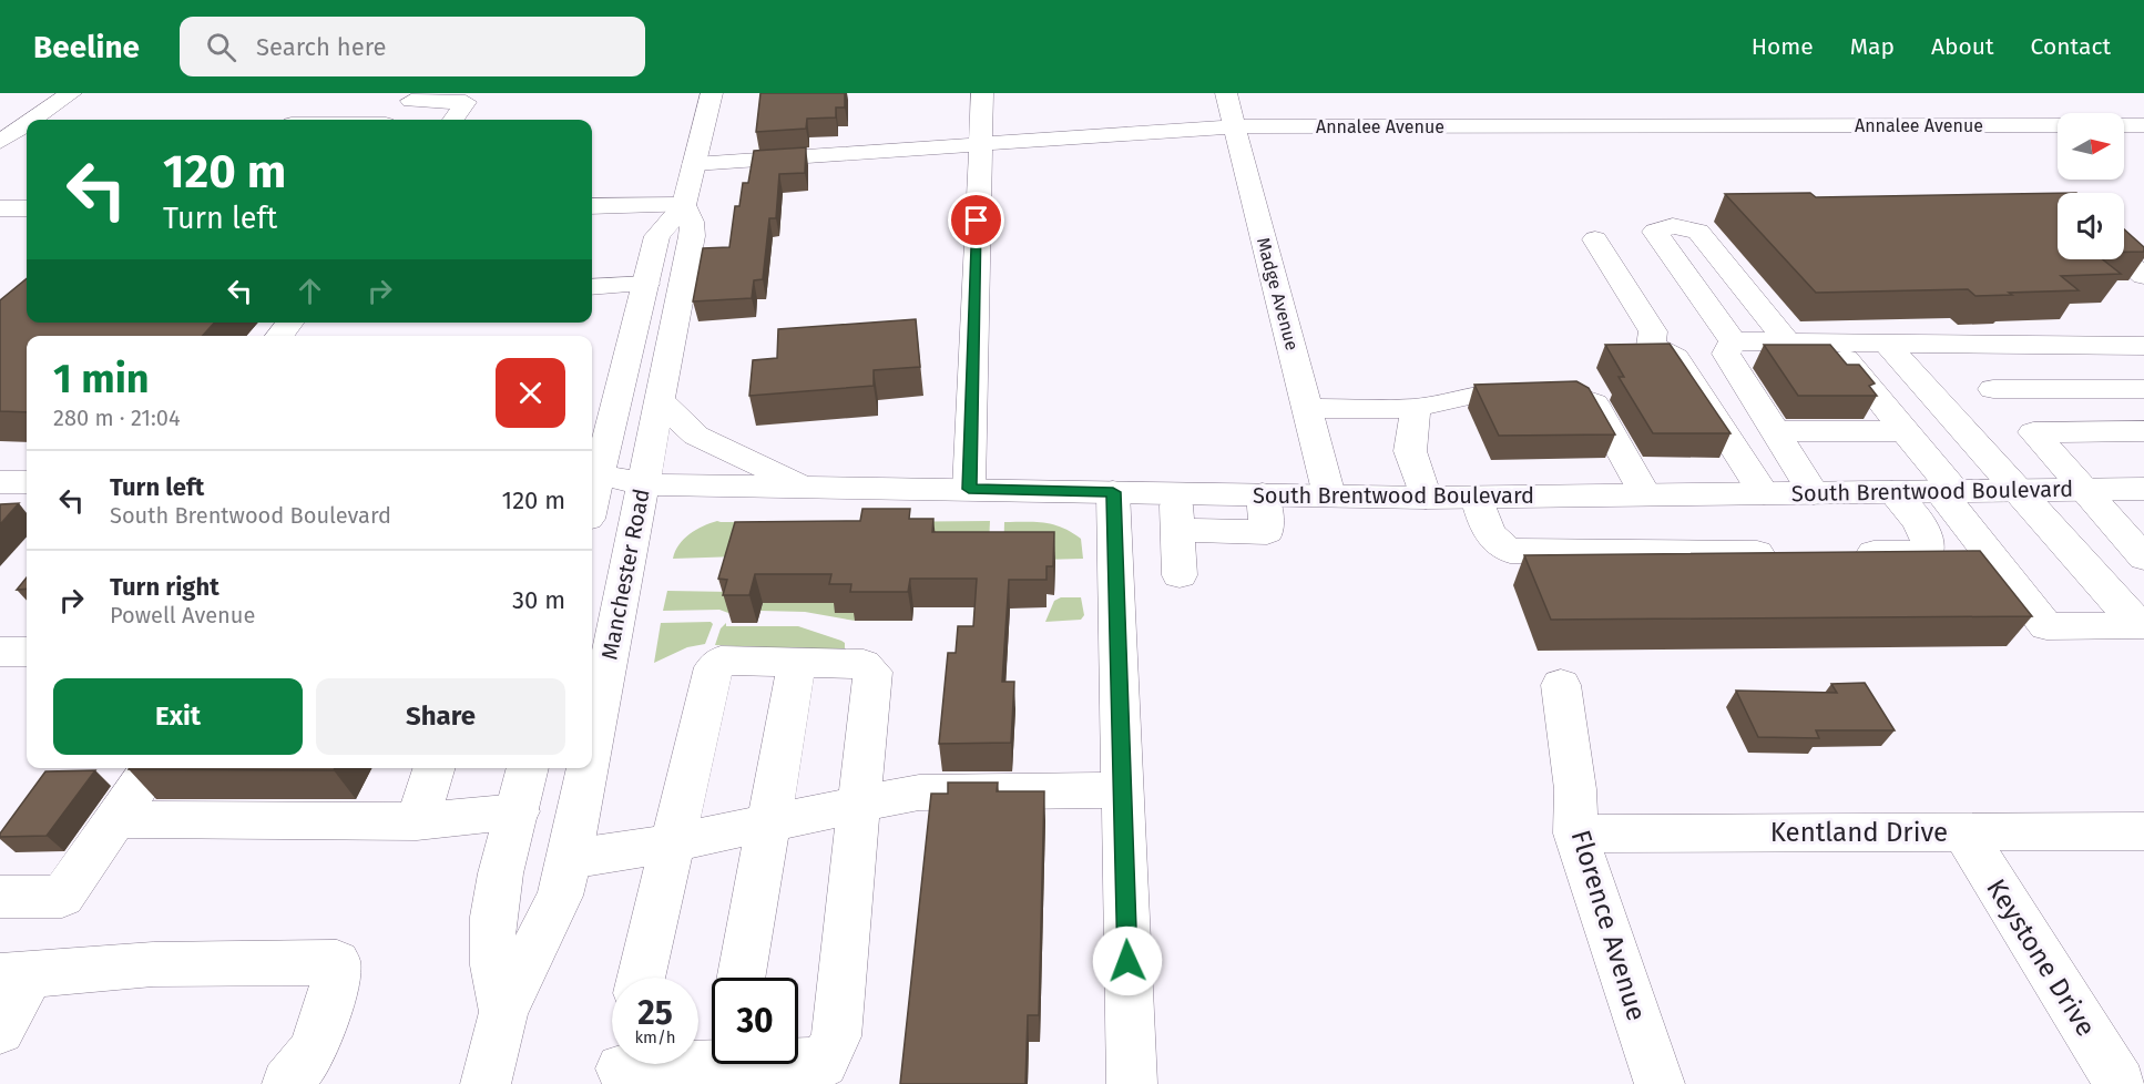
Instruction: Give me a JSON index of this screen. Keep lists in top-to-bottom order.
{
  "streets": {
    "street": [
      "Annalee Avenue",
      "Madge Avenue",
      "South Brentwood Boulevard",
      "Manchester Road",
      "Kentland Drive",
      "Florence Avenue",
      "Keystone Drive"
    ]
  },
  "crossings": [
    ["Annalee Avenue", "Madge Avenue"],
    ["Annalee Avenue", "Manchester Road"],
    ["Madge Avenue", "South Brentwood Boulevard"],
    ["South Brentwood Boulevard", "Manchester Road"],
    ["Kentland Drive", "Florence Avenue"],
    ["Kentland Drive", "Keystone Drive"]
  ],
  "north": "right",
  "page": {
    "header": "Beeline",
    "search": "Search here",
    "nav": [
      "Home",
      "Map",
      "About",
      "Contact"
    ],
    "turn": ["120 m", "Turn left"],
    "heading": ["1 min", "280 m · 21:04"],
    "list": [
      {
        "name": "Turn left",
        "note": "South Brentwood Boulevard",
        "value": "120 m"
      },
      {
        "name": "Turn right",
        "note": "Powell Avenue",
        "value": "30 m"
      }
    ],
    "buttons": ["Exit", "Share"],
    "speed": "25 km/h",
    "limit": "30"
  }
}
